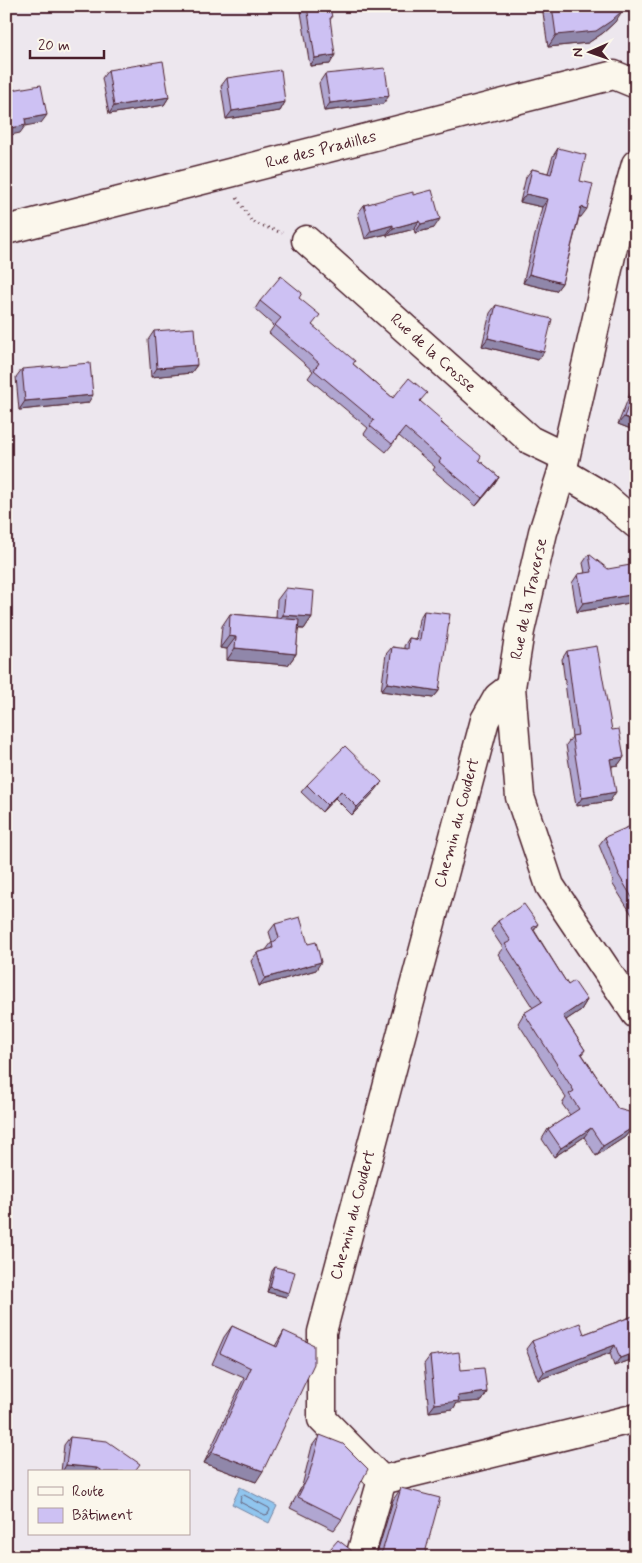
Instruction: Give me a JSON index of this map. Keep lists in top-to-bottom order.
{
  "streets": {
    "street": [
      "Rue des Pradilles",
      "Rue de la Crosse",
      "Rue de la Traverse",
      "Chemin du Coudert"
    ]
  },
  "crossings": [
    ["Rue de la Crosse", "Rue de la Traverse"],
    ["Rue de la Traverse", "Chemin du Coudert"]
  ],
  "legend": ["Route", "Bâtiment"],
  "scale_bar": "20 m",
  "north": "left"
}
